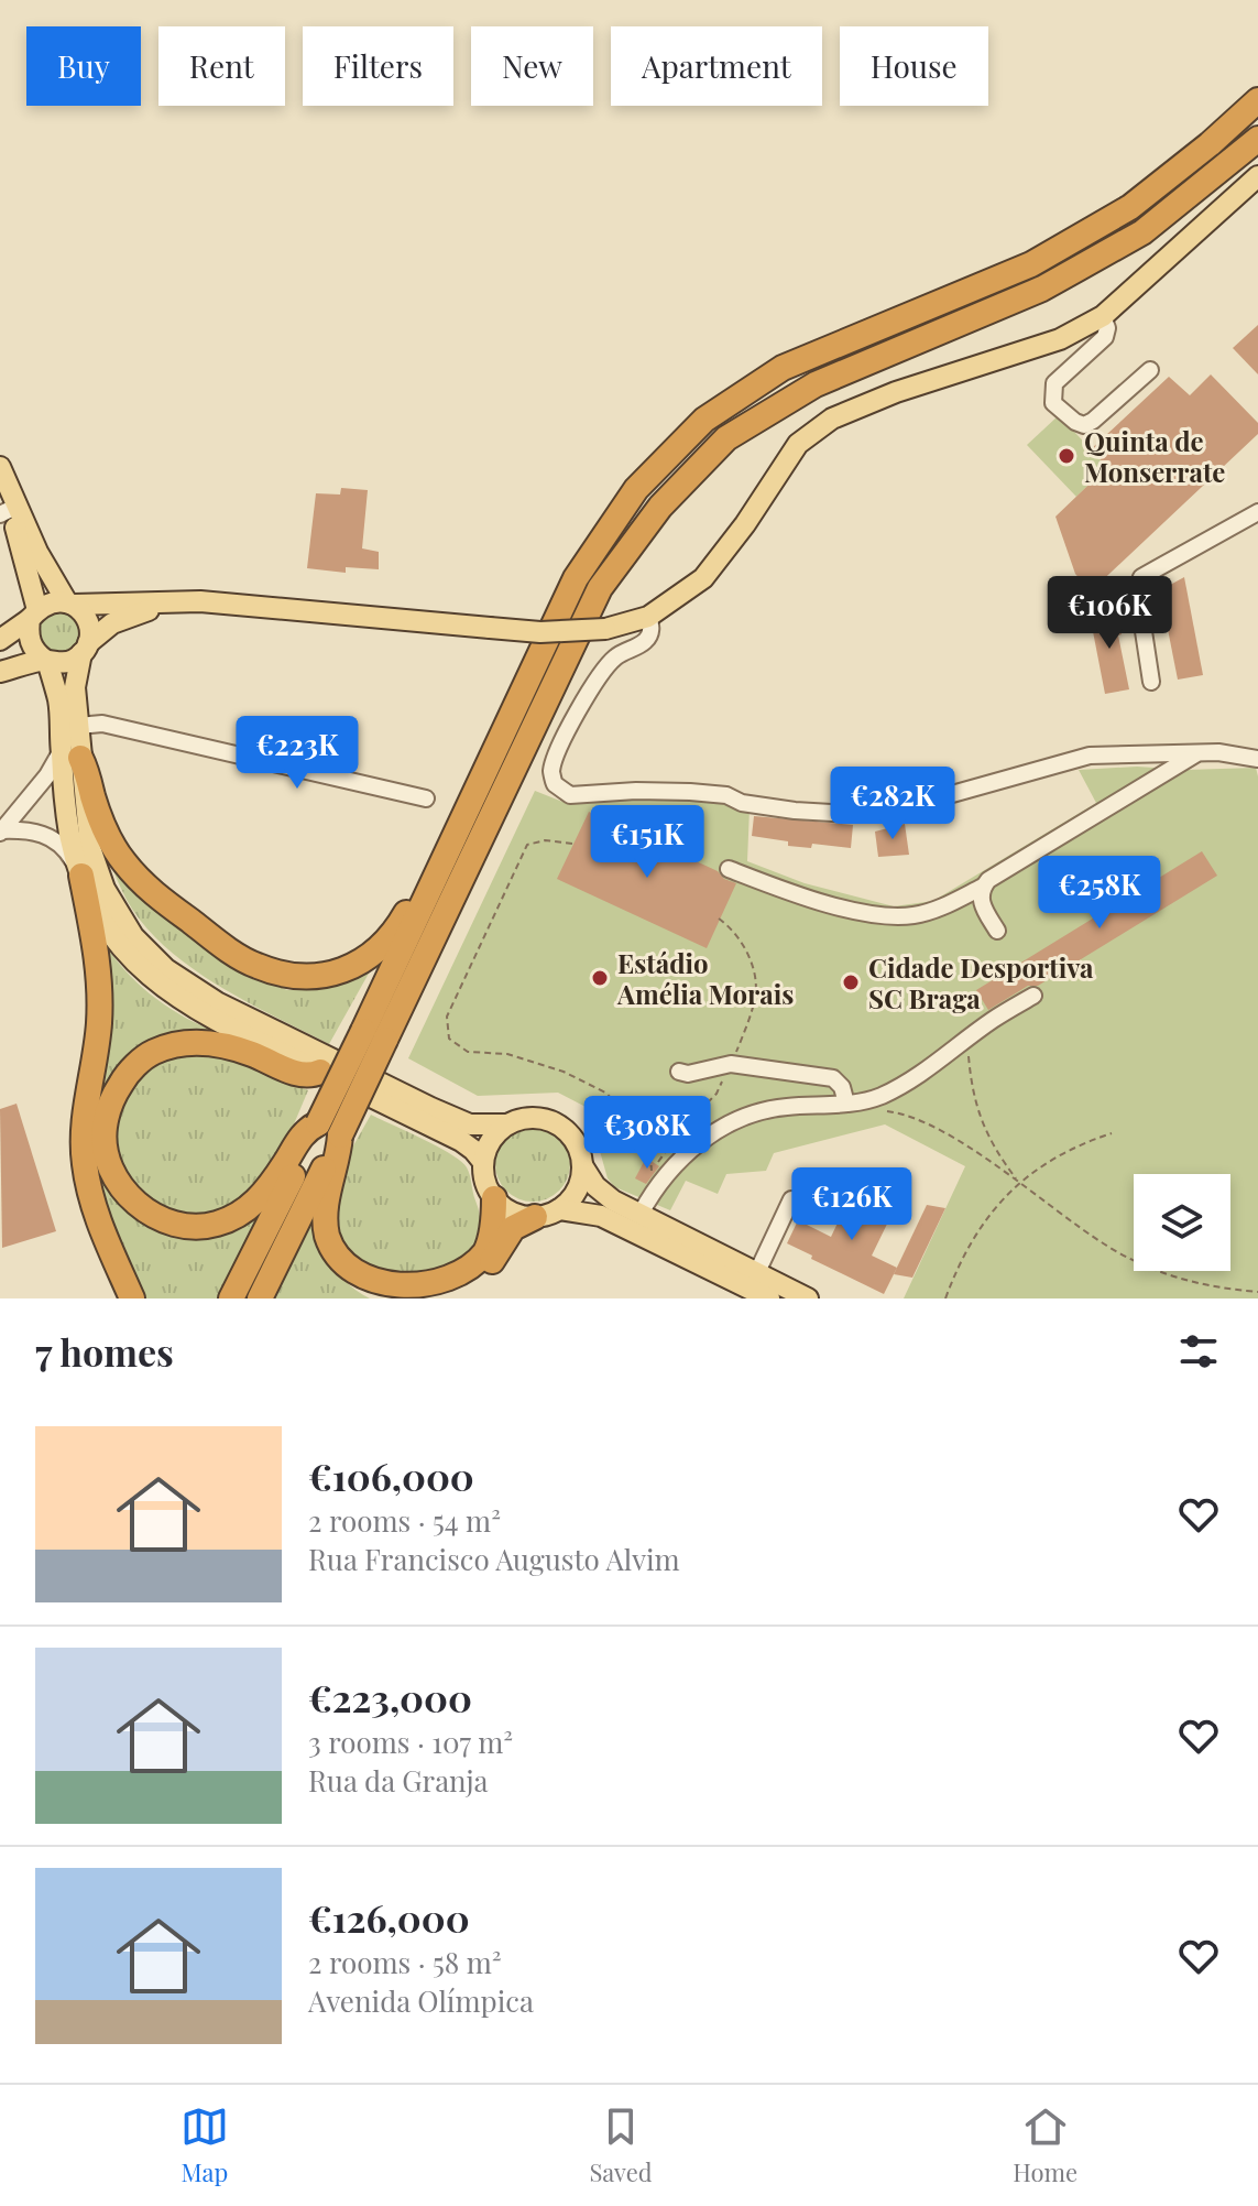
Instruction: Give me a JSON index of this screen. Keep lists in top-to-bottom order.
{
  "places": ["Quinta de Monserrate", "Estádio Amélia Morais", "Cidade Desportiva SC Braga"],
  "page": {
    "chip": [
      "Buy",
      "Rent",
      "Filters",
      "New",
      "Apartment",
      "House"
    ],
    "price": [
      "€106K",
      "€223K",
      "€282K",
      "€151K",
      "€258K",
      "€308K",
      "€126K"
    ],
    "heading": "7 homes",
    "list": [
      {
        "name": "€106,000",
        "note": "2 rooms · 54 m² · Rua Francisco Augusto Alvim"
      },
      {
        "name": "€223,000",
        "note": "3 rooms · 107 m² · Rua da Granja"
      },
      {
        "name": "€126,000",
        "note": "2 rooms · 58 m² · Avenida Olímpica"
      }
    ],
    "tabs": ["Map", "Saved", "Home"]
  }
}
